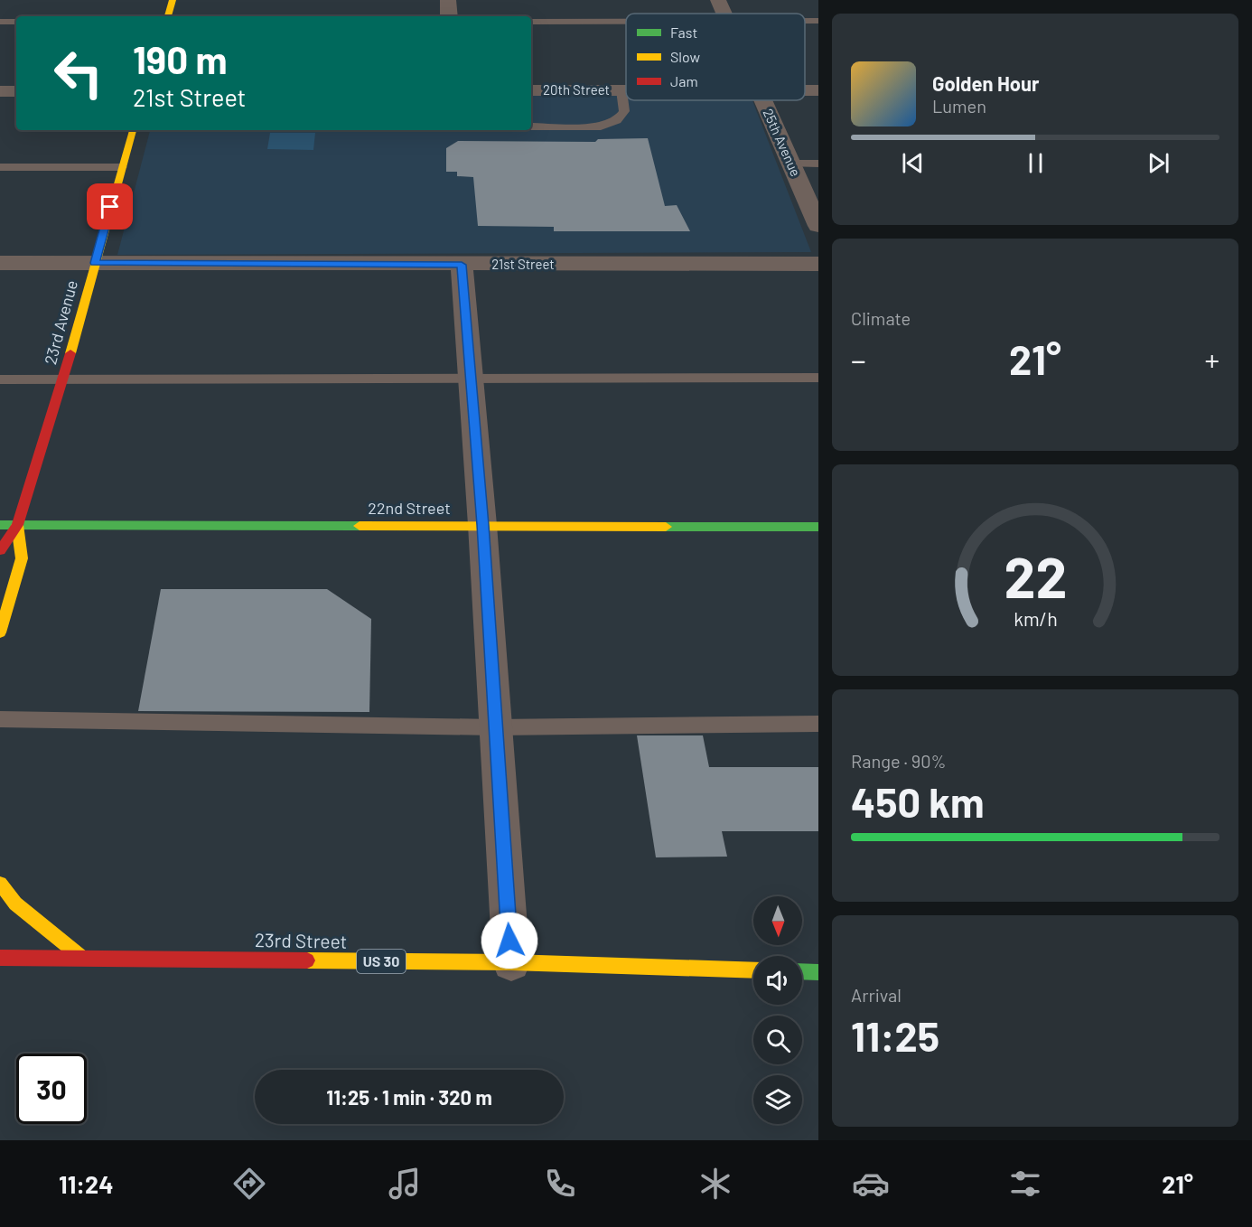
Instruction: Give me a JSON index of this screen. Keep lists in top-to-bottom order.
{
  "streets": {
    "main road": [
      "23rd Avenue",
      "22nd Street",
      "23rd Street",
      "US 30"
    ],
    "street": ["20th Street", "25th Avenue", "21st Street"]
  },
  "crossings": [
    ["21st Street", "23rd Avenue"],
    ["23rd Avenue", "22nd Street"]
  ],
  "legend": ["Fast", "Slow", "Jam"],
  "north": "bottom",
  "page": {
    "turn": ["190 m", "21st Street"],
    "song": ["Golden Hour", "Lumen"],
    "tile": [
      "Climate",
      ["Range · 90%", "450 km"],
      ["Arrival", "11:25"]
    ],
    "heat": ["−", "21°", "+"],
    "limit": "30",
    "trip": "11:25 · 1 min · 320 m",
    "tabs": ["11:24", "21°"],
    "gauge": ["22", "km/h"]
  }
}
